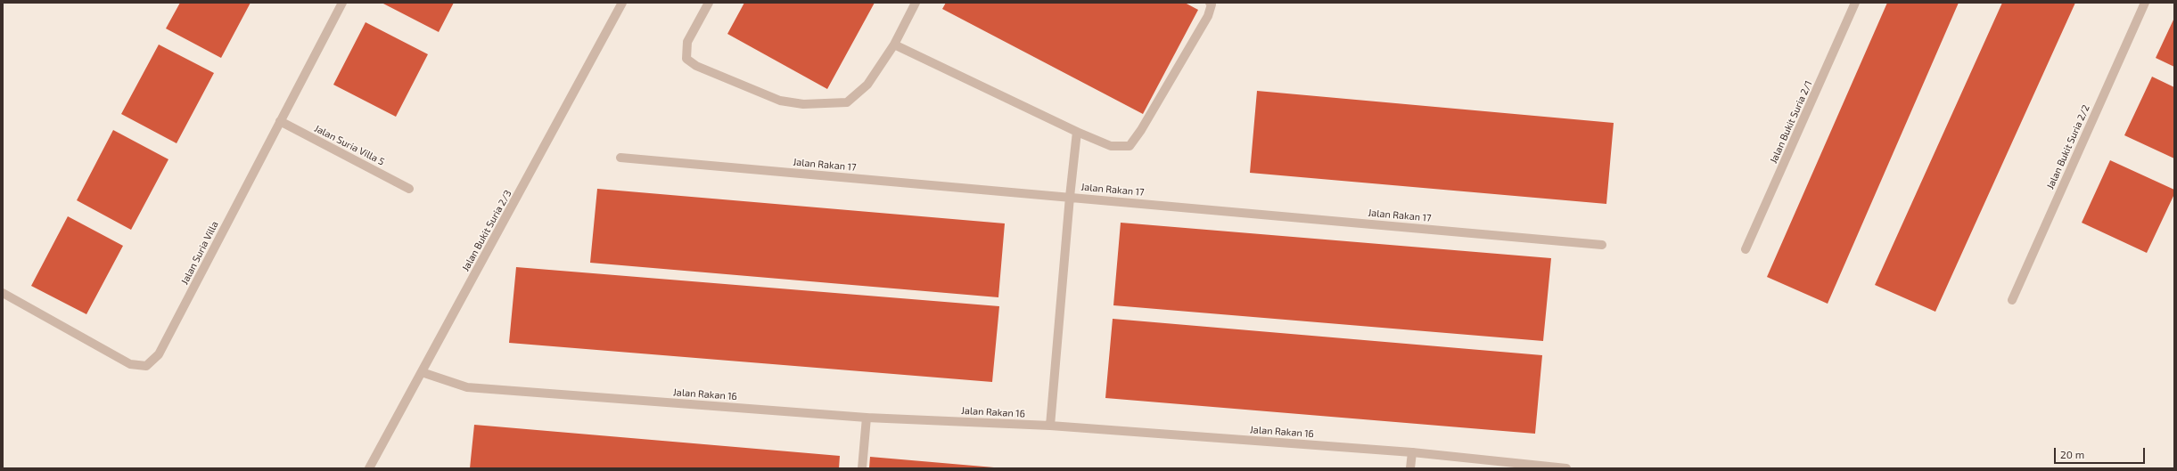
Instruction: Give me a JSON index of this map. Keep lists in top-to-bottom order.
{
  "streets": {
    "street": [
      "Jalan Bukit Suria 2/1",
      "Jalan Suria Villa 5",
      "Jalan Bukit Suria 2/2",
      "Jalan Rakan 17",
      "Jalan Bukit Suria 2/3",
      "Jalan Suria Villa",
      "Jalan Rakan 16"
    ]
  },
  "crossings": [
    ["Jalan Suria Villa 5", "Jalan Suria Villa"],
    ["Jalan Bukit Suria 2/3", "Jalan Rakan 16"]
  ],
  "scale_bar": "20 m"
}
